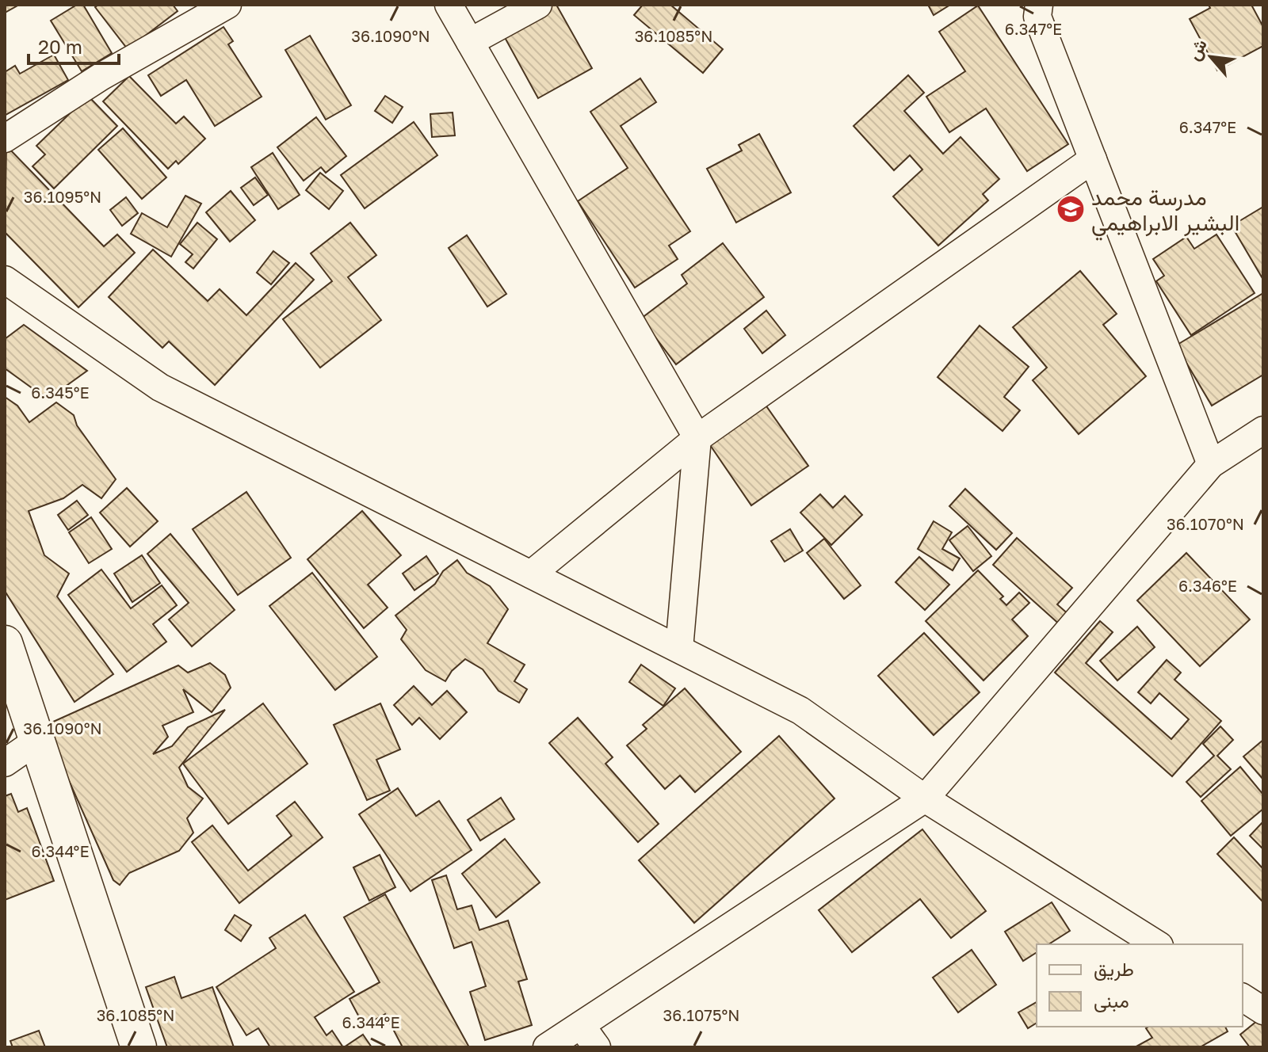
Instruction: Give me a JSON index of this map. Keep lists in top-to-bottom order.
{
  "places": {
    "school or university": ["مدرسة محمد البشير الابراهيمي"]
  },
  "legend": ["طريق", "مبنى"],
  "scale_bar": "20 m",
  "north": "top left",
  "coordinates": [
    "6.347°E",
    "36.1090°N",
    "36.1085°N",
    "36.1095°N",
    "6.345°E",
    "36.1070°N",
    "6.346°E",
    "6.344°E",
    "36.1075°N"
  ]
}
